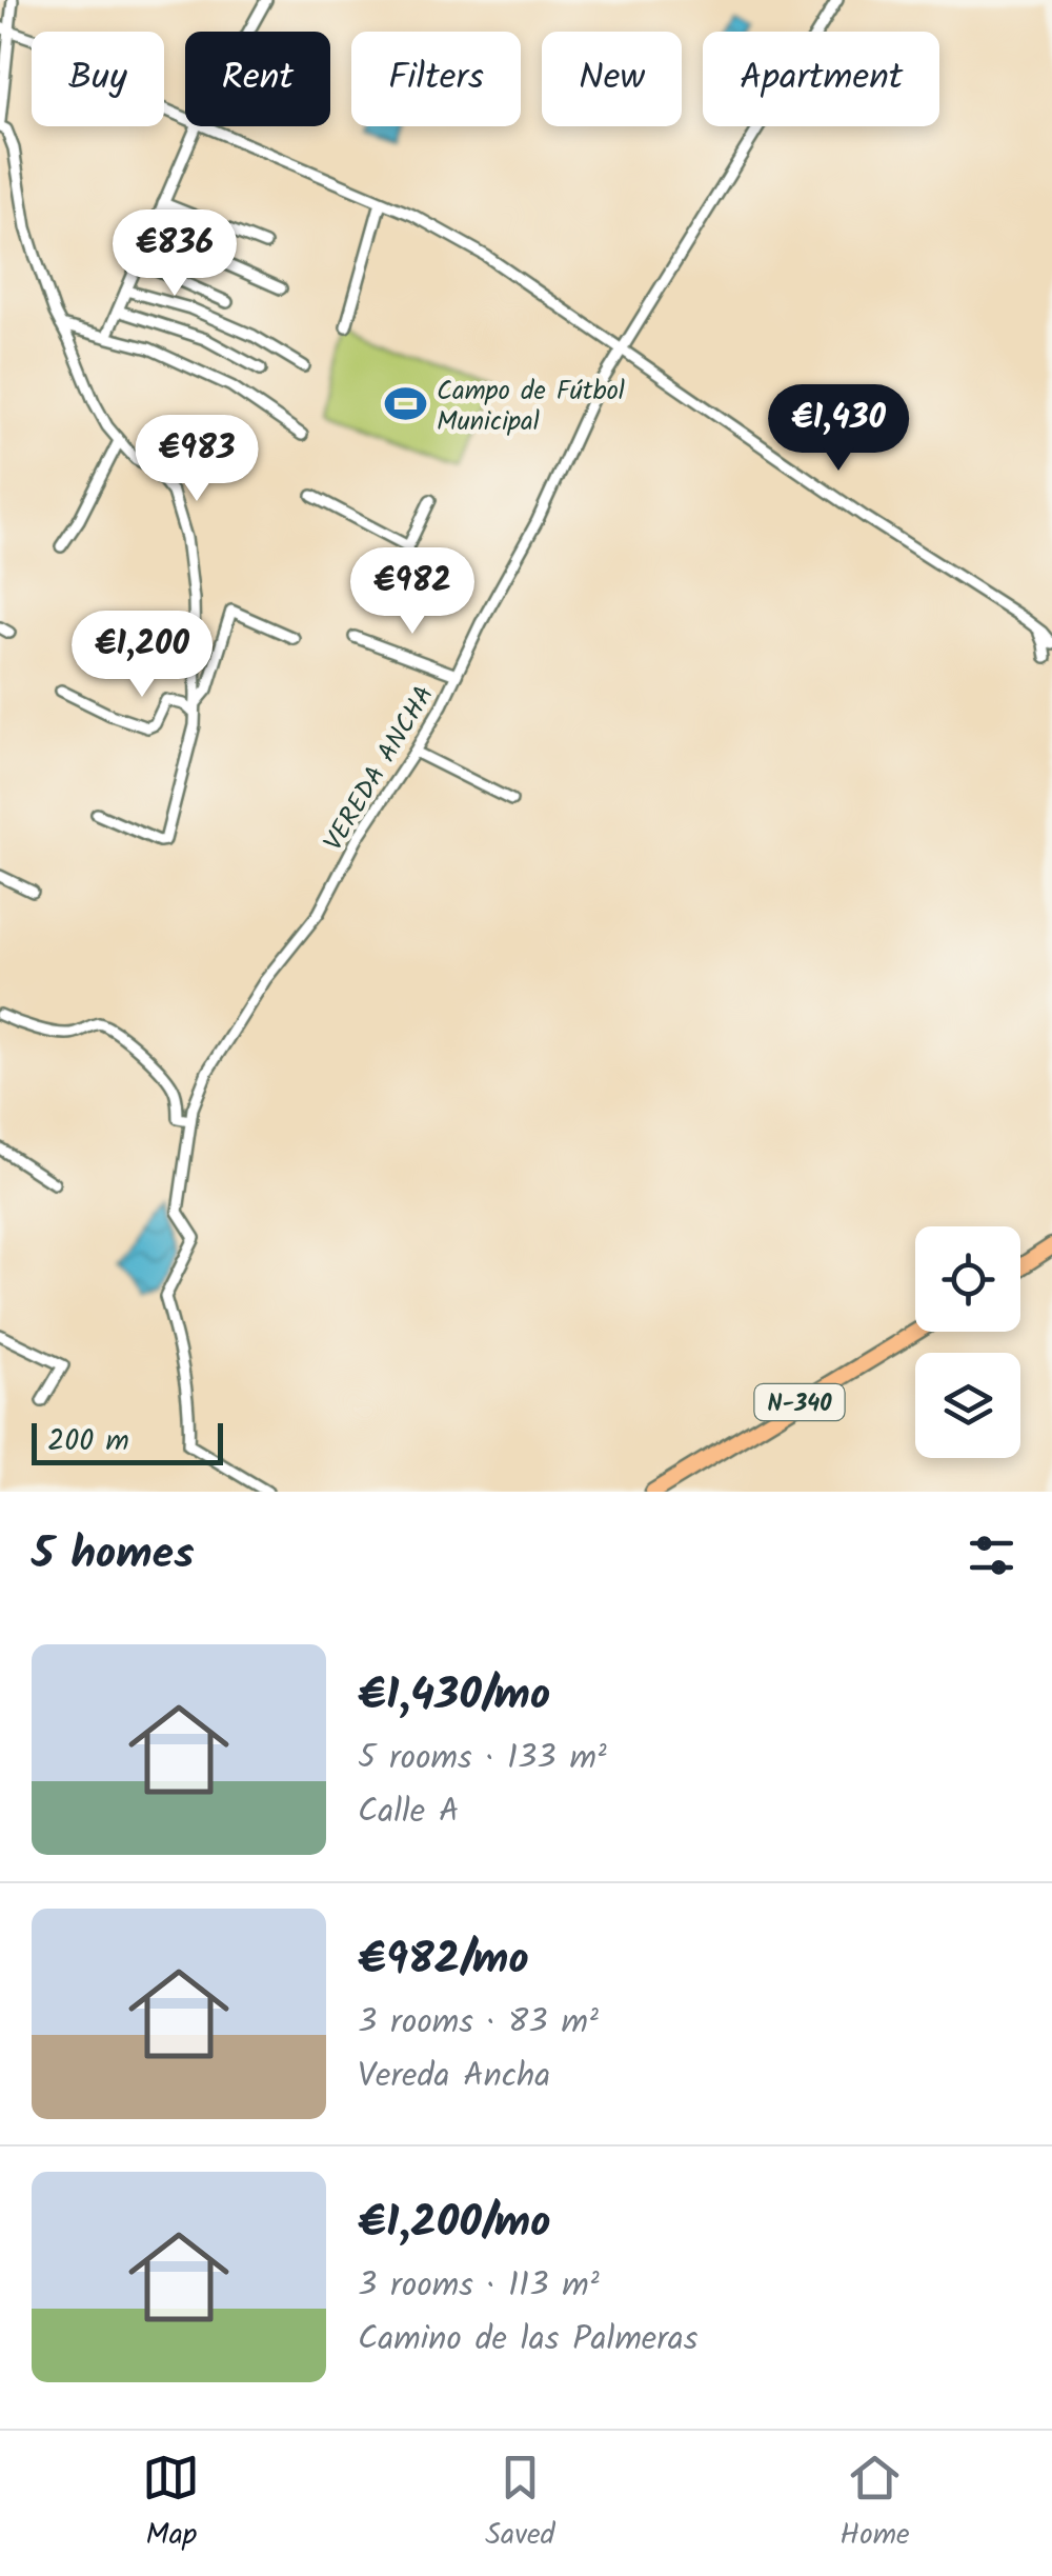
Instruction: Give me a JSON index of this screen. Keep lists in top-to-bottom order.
{
  "streets": {
    "highway": ["N-340"],
    "street": ["VEREDA ANCHA"]
  },
  "places": {
    "sports": ["Campo de Fútbol Municipal"]
  },
  "scale_bar": "200 m",
  "page": {
    "chip": [
      "Buy",
      "Rent",
      "Filters",
      "New",
      "Apartment"
    ],
    "price": [
      "€836",
      "€1,430",
      "€983",
      "€982",
      "€1,200"
    ],
    "scale": "200 m",
    "heading": "5 homes",
    "list": [
      {
        "name": "€1,430/mo",
        "note": "5 rooms · 133 m² · Calle A"
      },
      {
        "name": "€982/mo",
        "note": "3 rooms · 83 m² · Vereda Ancha"
      },
      {
        "name": "€1,200/mo",
        "note": "3 rooms · 113 m² · Camino de las Palmeras"
      }
    ],
    "tabs": ["Map", "Saved", "Home"]
  }
}
